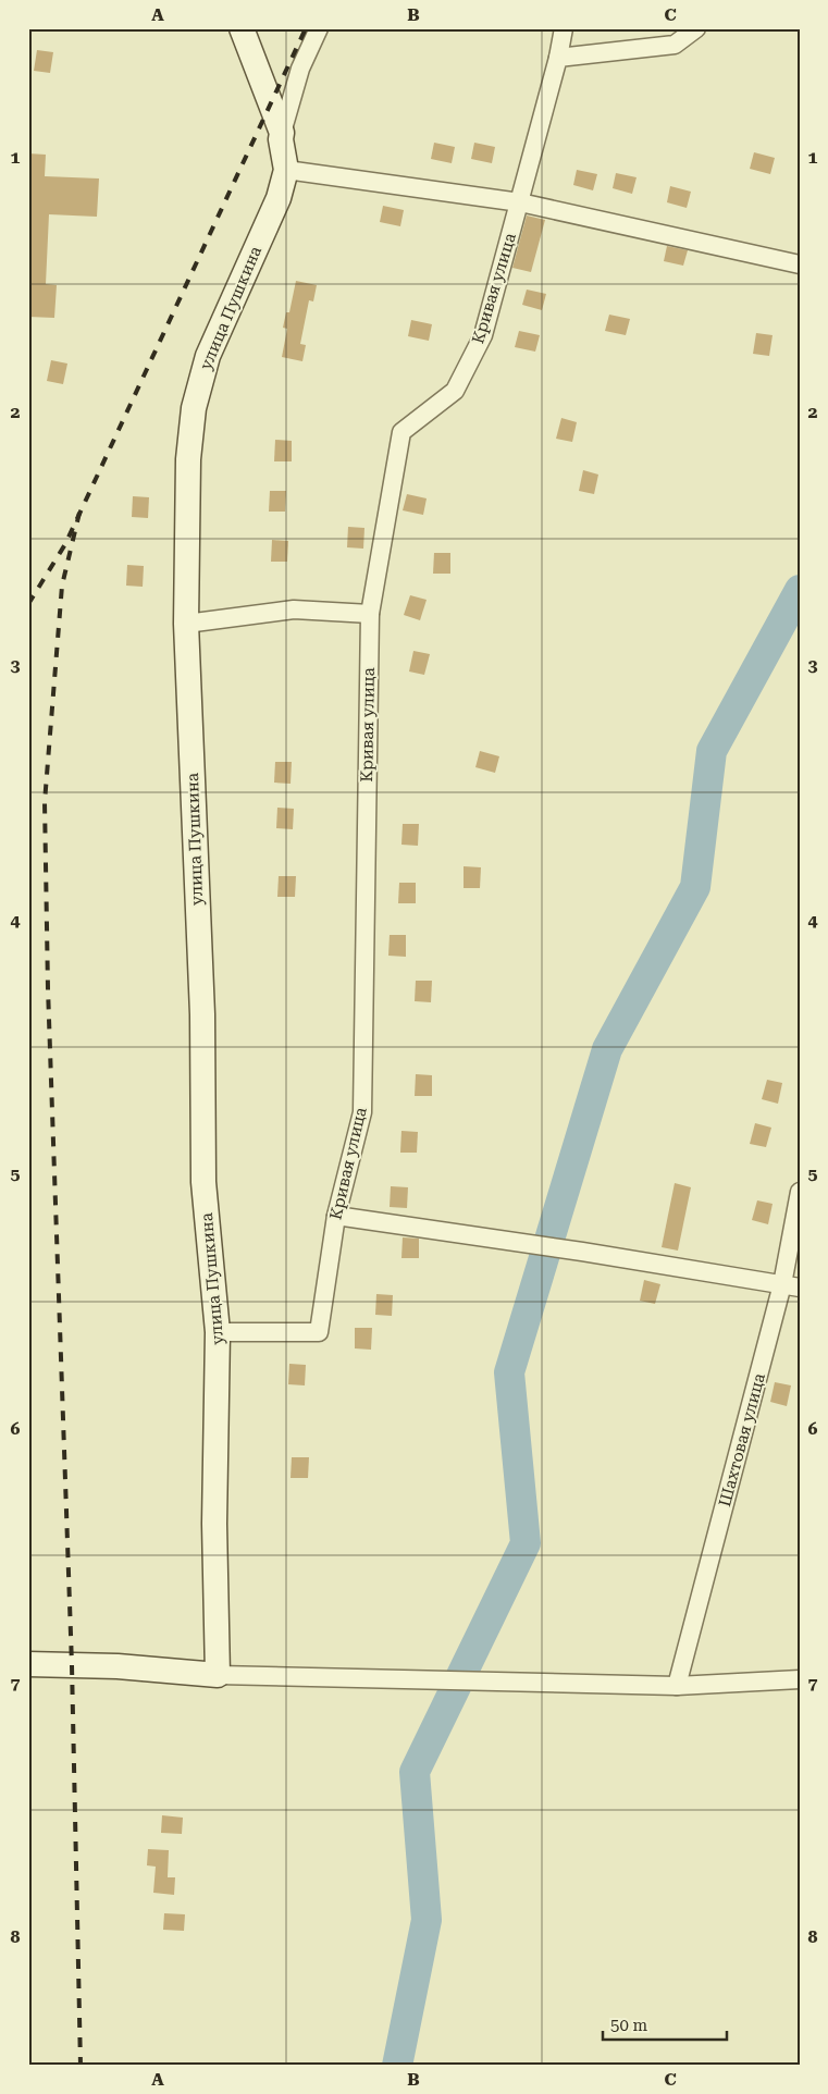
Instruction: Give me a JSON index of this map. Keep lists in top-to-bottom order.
{
  "streets": {
    "main road": ["улица Пушкина"],
    "street": ["Кривая улица", "Шахтовая улица"]
  },
  "crossings": [
    ["Кривая улица", "улица Пушкина"]
  ],
  "scale_bar": "50 m",
  "grid": {
    "columns": ["A", "B", "C"],
    "rows": [
      "1",
      "2",
      "3",
      "4",
      "5",
      "6",
      "7",
      "8"
    ]
  }
}
